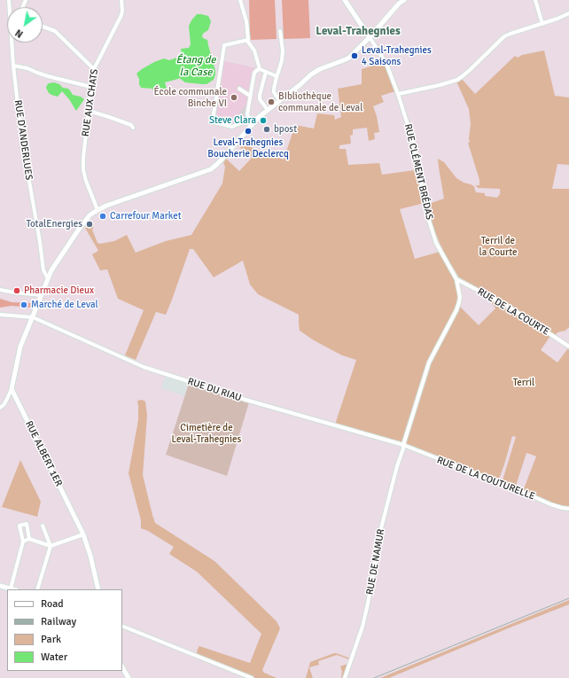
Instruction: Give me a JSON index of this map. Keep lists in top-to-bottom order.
{
  "streets": {
    "street": [
      "RUE AUX CHATS",
      "RUE D'ANDERLUES",
      "RUE CLÉMENT BRÉDAS",
      "RUE DE LA COURTE",
      "RUE DU RIAU",
      "RUE ALBERT 1ER",
      "RUE DE LA COUTURELLE",
      "RUE DE NAMUR"
    ]
  },
  "crossings": [
    ["RUE CLÉMENT BRÉDAS", "RUE DE LA COURTE"],
    ["RUE CLÉMENT BRÉDAS", "RUE DU RIAU"],
    ["RUE CLÉMENT BRÉDAS", "RUE DE LA COUTURELLE"],
    ["RUE CLÉMENT BRÉDAS", "RUE DE NAMUR"],
    ["RUE DU RIAU", "RUE DE LA COUTURELLE"],
    ["RUE DU RIAU", "RUE DE NAMUR"],
    ["RUE DE LA COUTURELLE", "RUE DE NAMUR"]
  ],
  "districts": ["Leval-Trahegnies"],
  "water": ["Étang de la Case"],
  "parks": ["Terril de la Courte", "Terril", "Cimetière de Leval-Trahegnies"],
  "places": [
    "Leval-Trahegnies 4 Saisons",
    "École communale Binche VI",
    "BIbliothèque communale de Leval",
    "Steve Clara",
    "bpost",
    "Leval-Trahegnies Boucherie Declercq",
    "Carrefour Market",
    "TotalEnergies",
    "Pharmacie Dieux",
    "Marché de Leval"
  ],
  "legend": [
    "Road",
    "Railway",
    "Park",
    "Water"
  ],
  "north": "bottom left"
}
